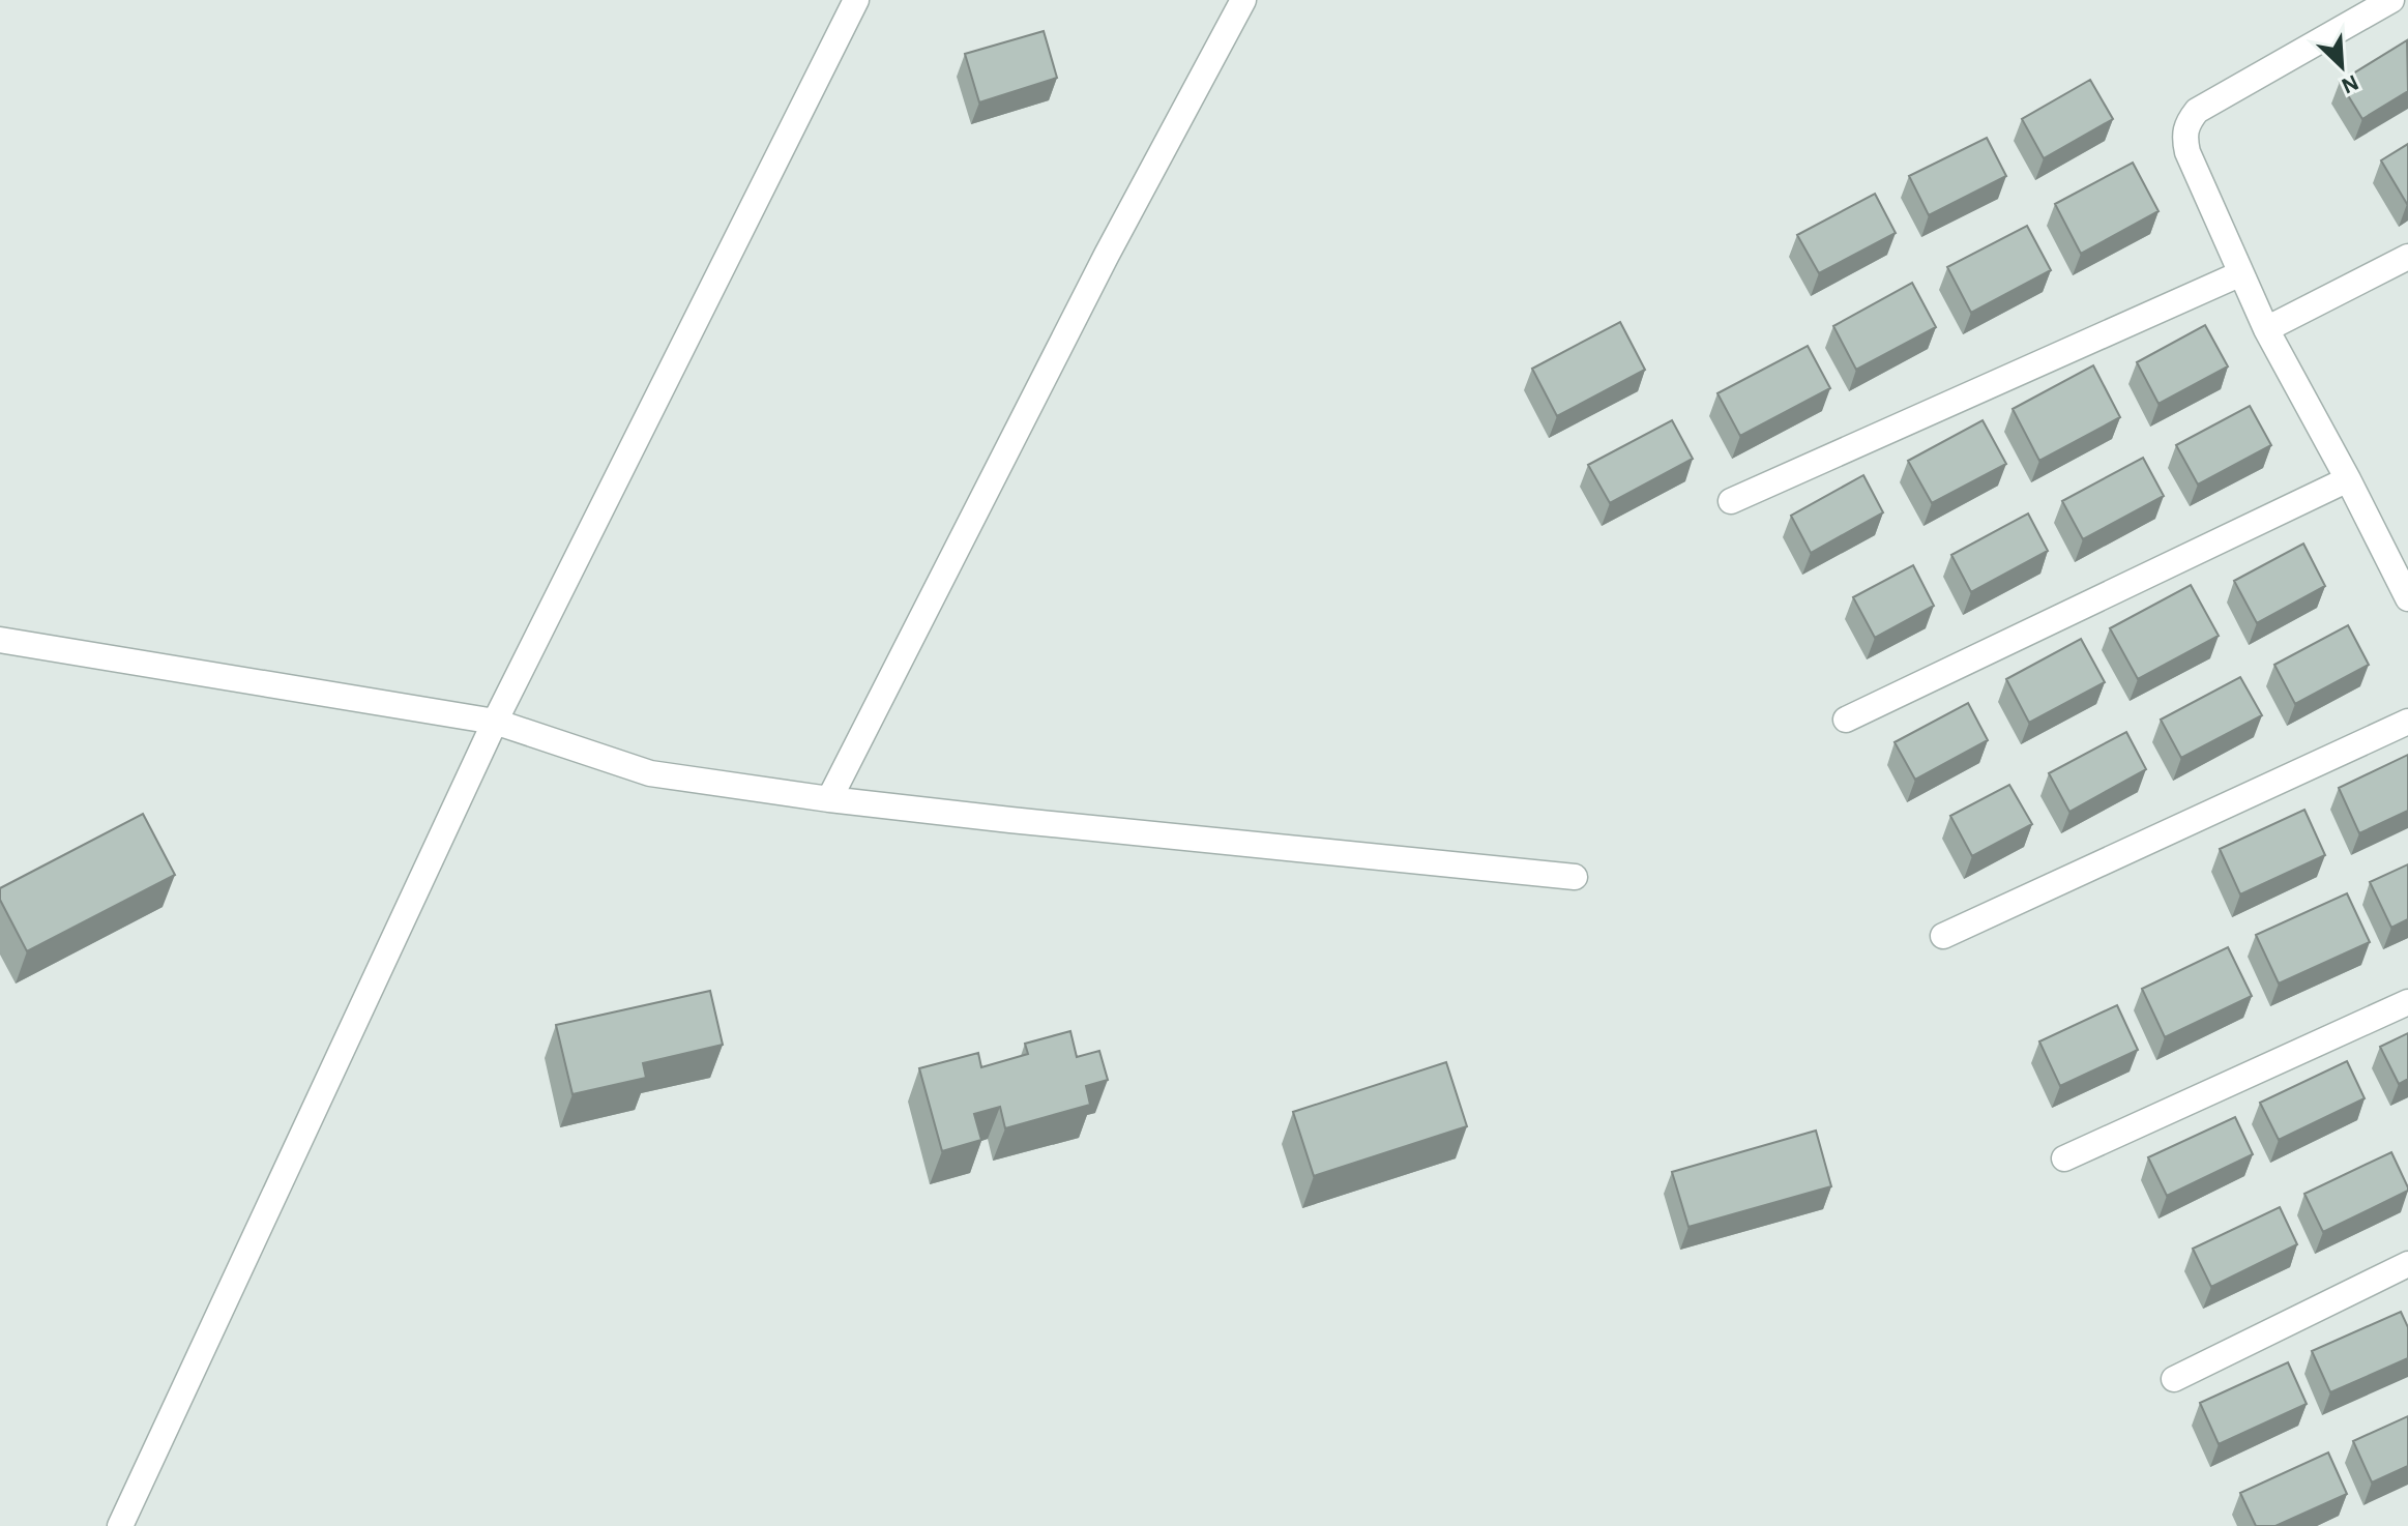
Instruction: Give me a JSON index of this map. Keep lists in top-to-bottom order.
{
  "north": "bottom right"
}
